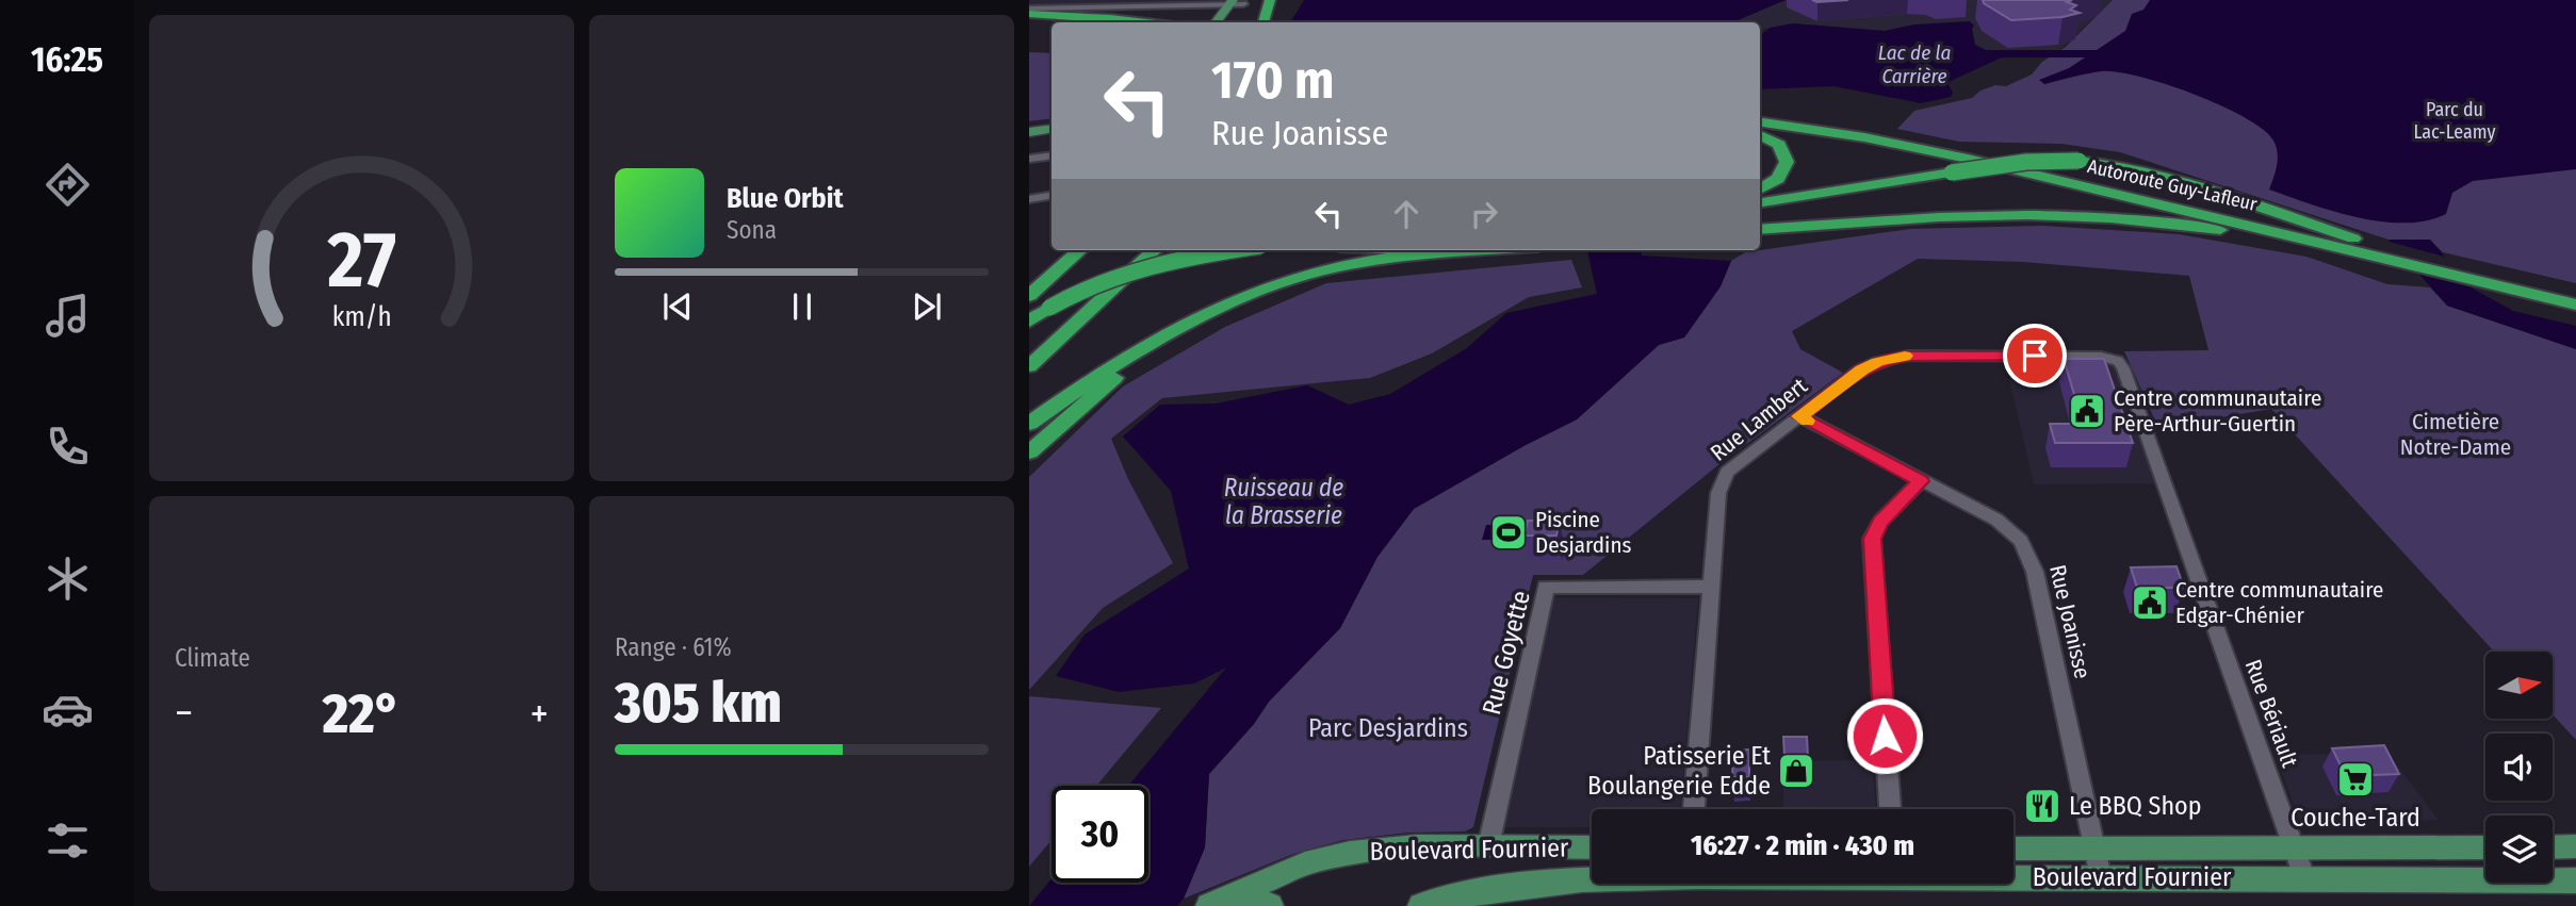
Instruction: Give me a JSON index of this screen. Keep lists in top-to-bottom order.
{
  "streets": {
    "highway": ["Autoroute Guy-Lafleur"],
    "main road": ["Boulevard Fournier"],
    "street": [
      "Rue Lambert",
      "Rue Joanisse",
      "Rue Goyette",
      "Rue Bériault"
    ]
  },
  "crossings": [
    ["Rue Lambert", "Rue Joanisse"],
    ["Rue Lambert", "Rue Goyette"],
    ["Rue Lambert", "Rue Bériault"],
    ["Rue Joanisse", "Boulevard Fournier"],
    ["Rue Goyette", "Boulevard Fournier"],
    ["Rue Bériault", "Boulevard Fournier"]
  ],
  "water": ["Lac de la Carrière", "Ruisseau de la Brasserie"],
  "parks": ["Parc du Lac-Leamy", "Cimetière Notre-Dame", "Parc Desjardins"],
  "places": {
    "public building": ["Centre communautaire Père-Arthur-Guertin", "Centre communautaire Edgar-Chénier"],
    "sports": ["Piscine Desjardins"],
    "shop": ["Patisserie Et Boulangerie Edde"],
    "supermarket": ["Couche-Tard"],
    "restaurant": ["Le BBQ Shop"]
  },
  "north": "right",
  "page": {
    "tabs": "16:25",
    "turn": ["170 m", "Rue Joanisse"],
    "song": ["Blue Orbit", "Sona"],
    "tile": [
      "Climate",
      ["Range · 61%", "305 km"]
    ],
    "heat": ["−", "22°", "+"],
    "limit": "30",
    "trip": "16:27 · 2 min · 430 m",
    "gauge": ["27", "km/h"]
  }
}
